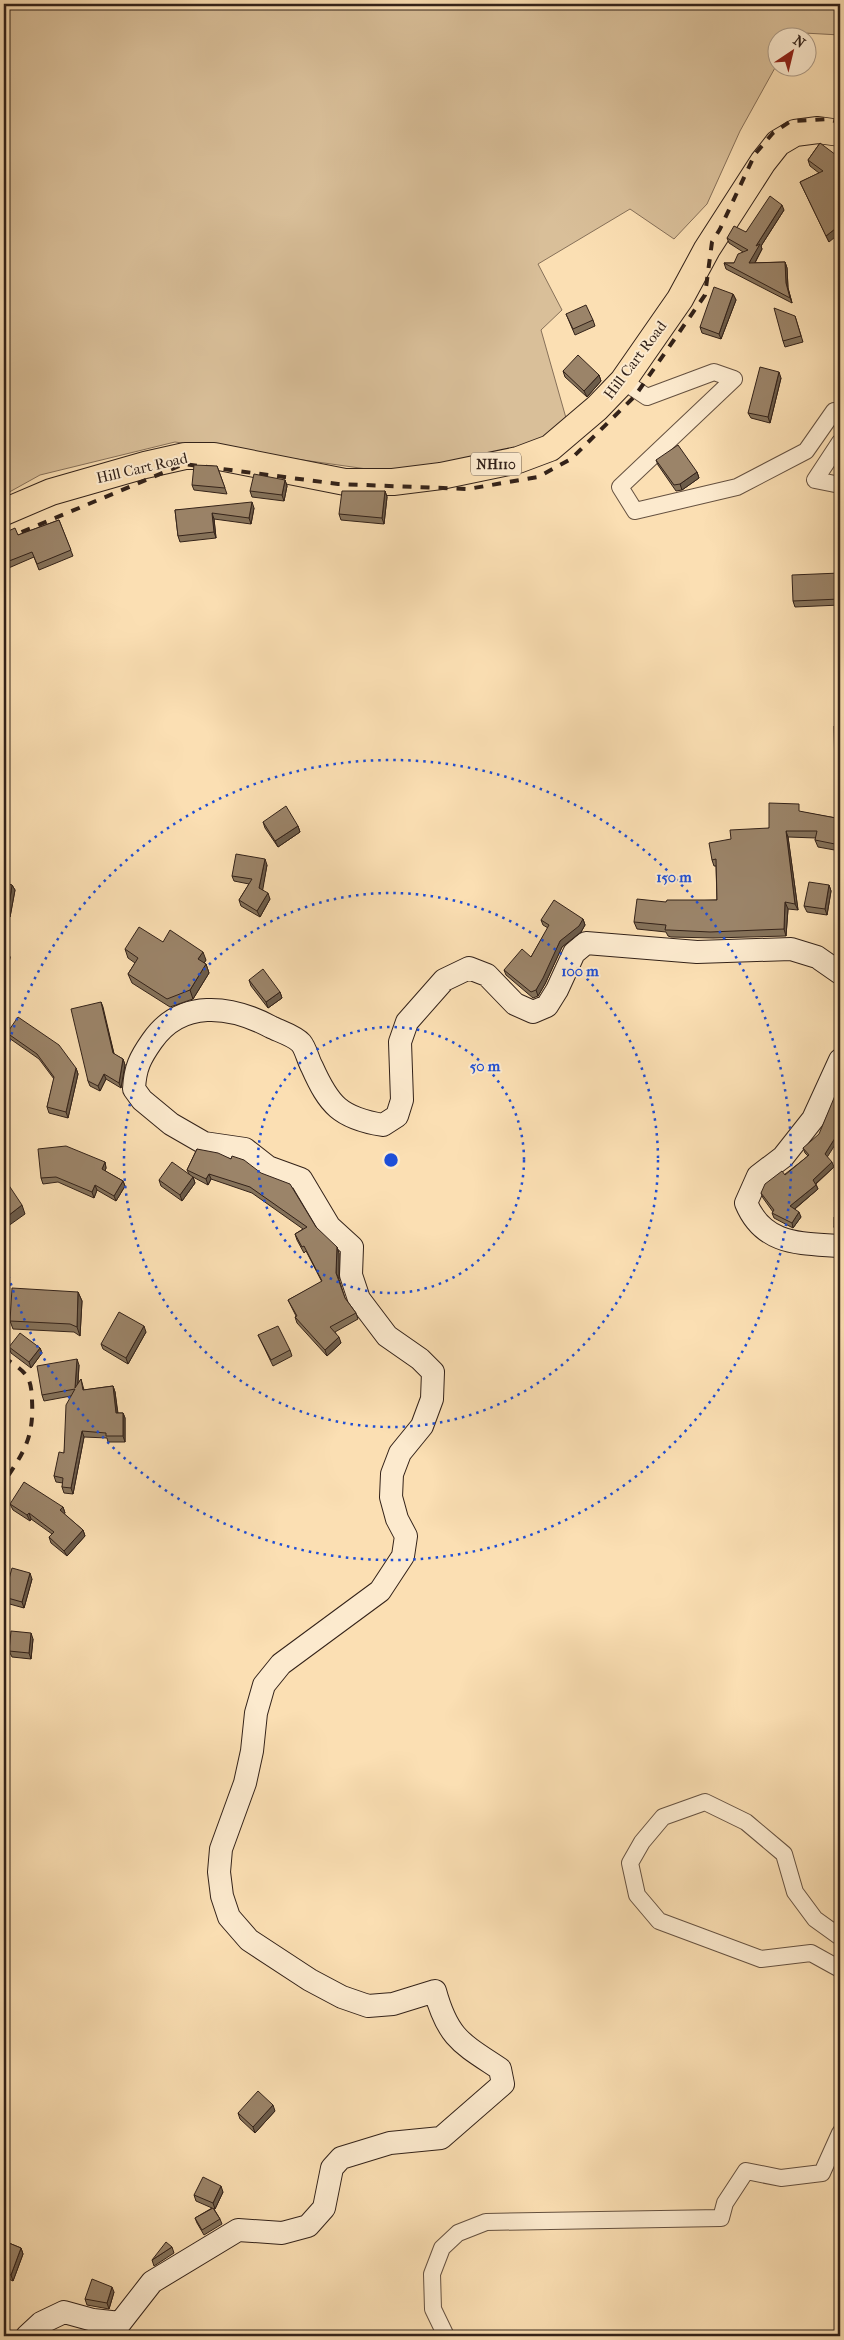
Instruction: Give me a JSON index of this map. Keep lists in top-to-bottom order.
{
  "streets": {
    "highway": ["Hill Cart Road", "NH110"]
  },
  "north": "top right",
  "rings": ["150 m", "100 m", "50 m"]
}
